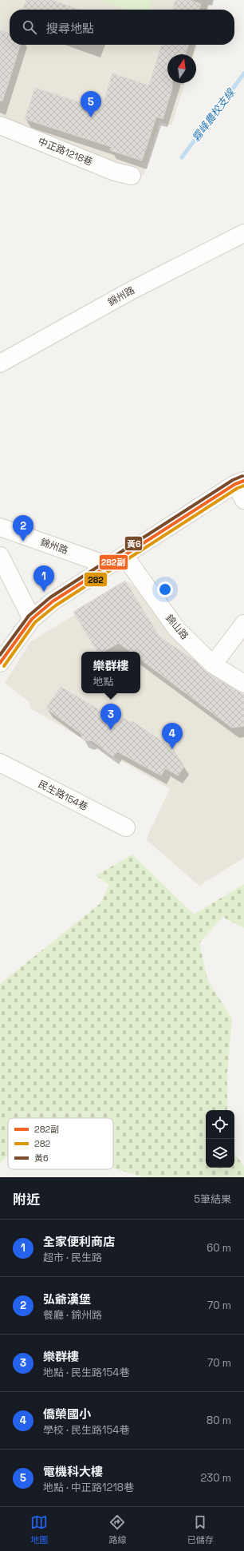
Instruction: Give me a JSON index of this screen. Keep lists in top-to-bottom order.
{
  "streets": {
    "street": [
      "中正路1218巷",
      "錦州路",
      "錦山路",
      "民生路154巷"
    ]
  },
  "water": ["霧峰農校支線"],
  "lines": ["transit line 黃6", "transit line 282副", "transit line 282"],
  "legend": ["282副", "282", "黃6"],
  "north": "top",
  "page": {
    "search": "搜尋地點",
    "pins": [
      "5",
      "2",
      "1",
      "3",
      "4"
    ],
    "popup": ["樂群樓", "地點"],
    "heading": ["附近", "5筆結果"],
    "list": [
      {
        "mark": "1",
        "name": "全家便利商店",
        "note": "超市 · 民生路",
        "value": "60 m"
      },
      {
        "mark": "2",
        "name": "弘爺漢堡",
        "note": "餐廳 · 錦州路",
        "value": "70 m"
      },
      {
        "mark": "3",
        "name": "樂群樓",
        "note": "地點 · 民生路154巷",
        "value": "70 m"
      },
      {
        "mark": "4",
        "name": "僑榮國小",
        "note": "學校 · 民生路154巷",
        "value": "80 m"
      },
      {
        "mark": "5",
        "name": "電機科大樓",
        "note": "地點 · 中正路1218巷",
        "value": "230 m"
      }
    ],
    "nav": ["地圖", "路線", "已儲存"]
  }
}
